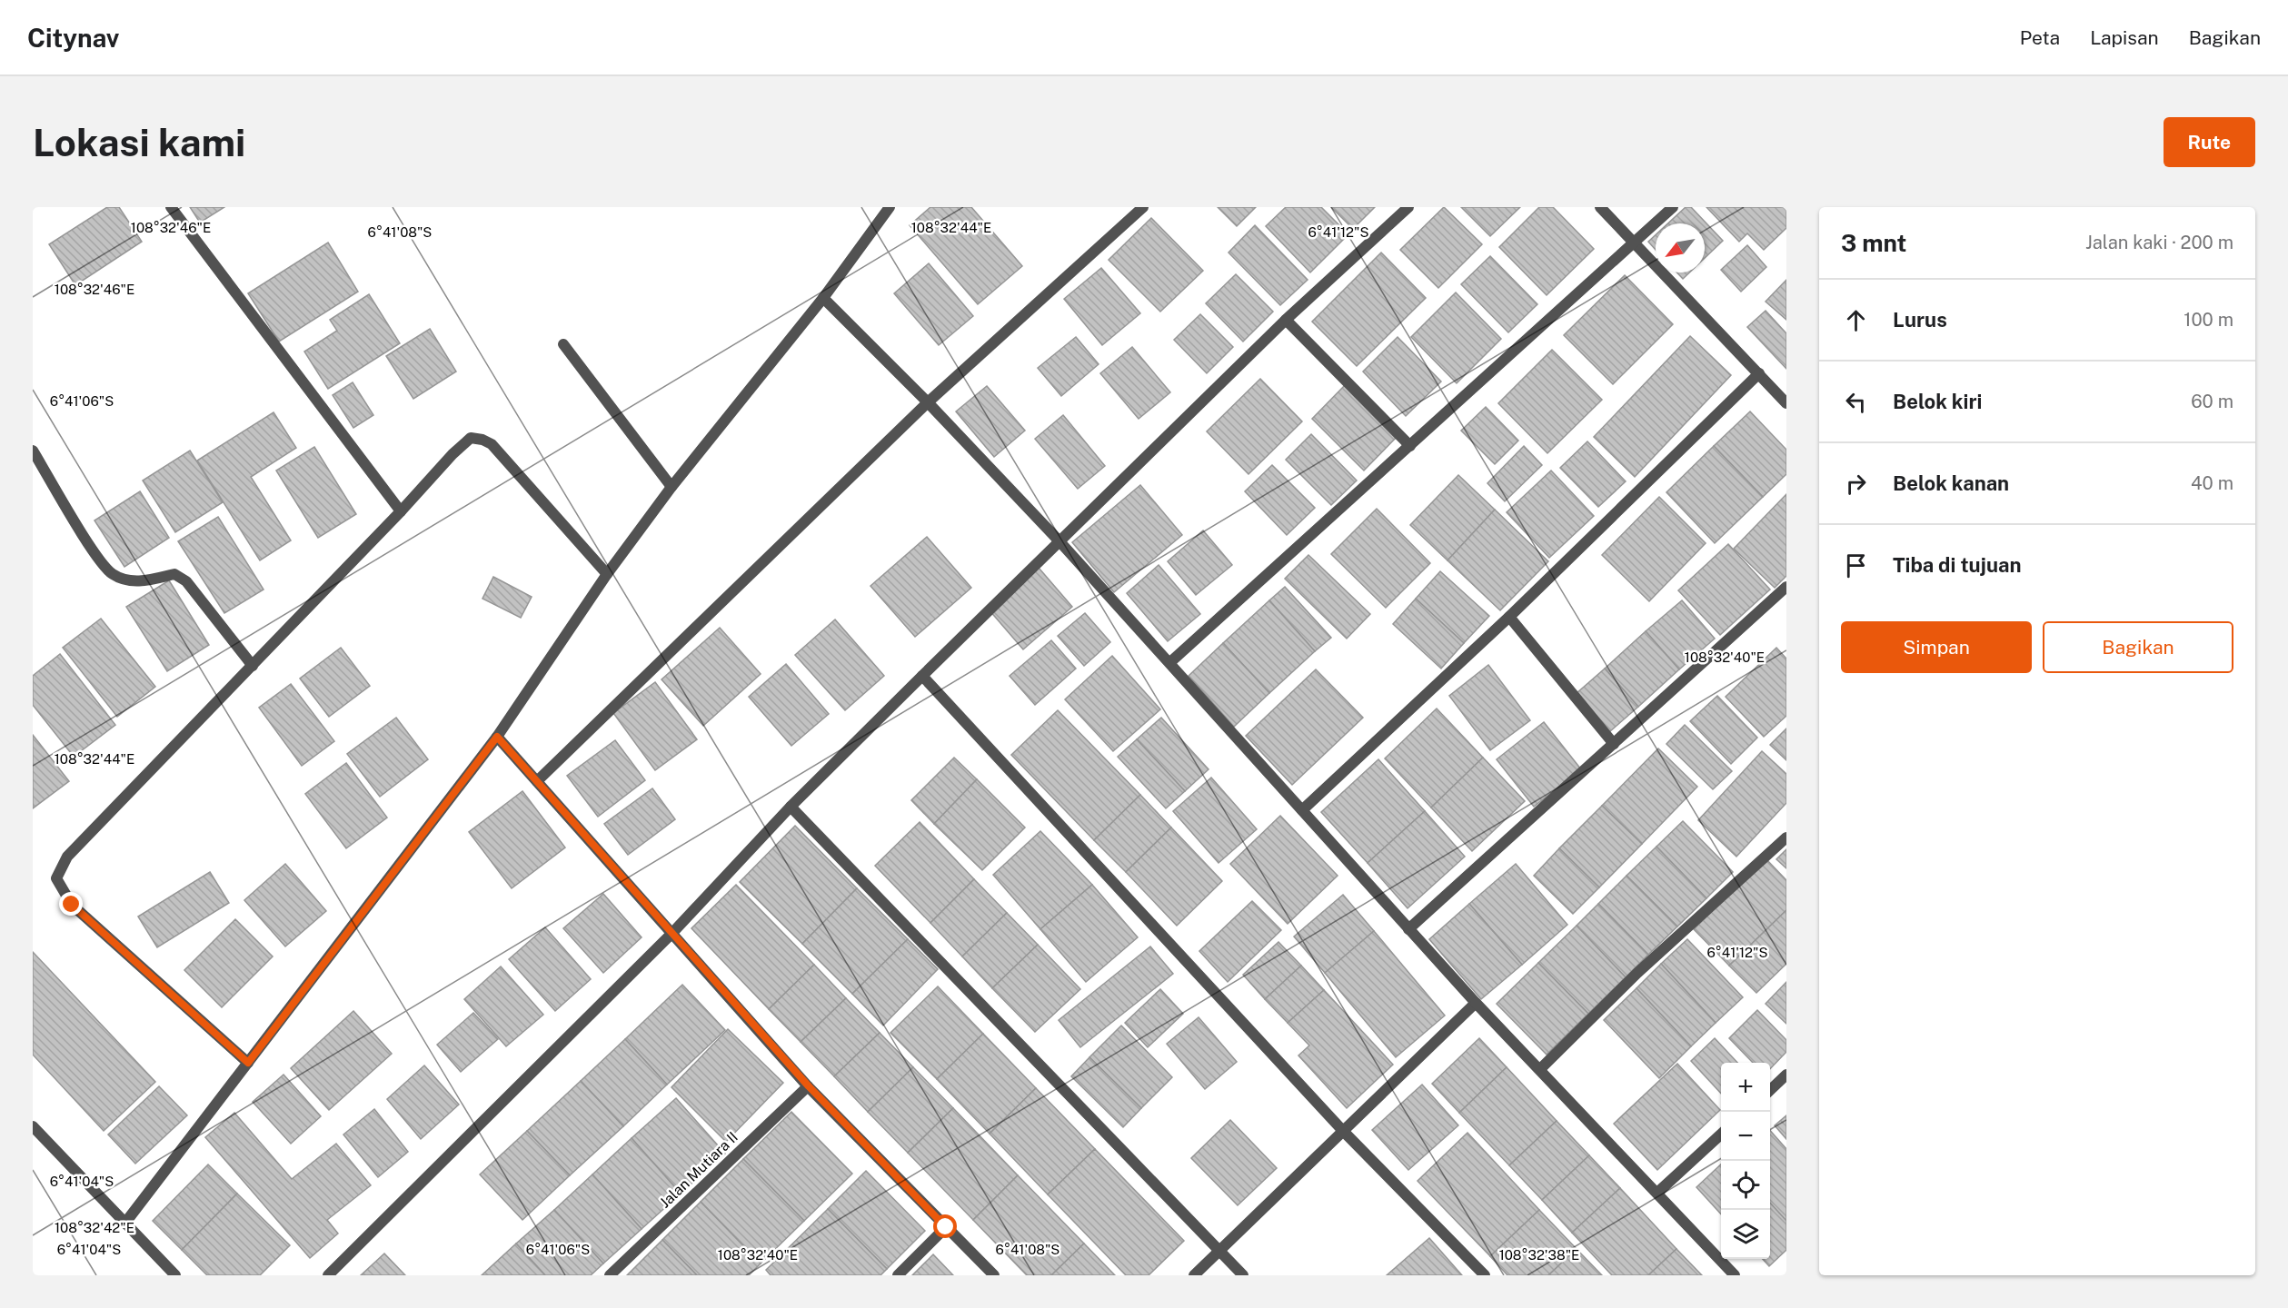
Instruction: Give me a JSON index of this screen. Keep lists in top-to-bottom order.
{
  "streets": {
    "street": ["Jalan Mutiara II"]
  },
  "north": "bottom left",
  "page": {
    "header": "Citynav",
    "nav": ["Peta", "Lapisan", "Bagikan"],
    "buttons": [
      "Rute",
      ["Simpan", "Bagikan"]
    ],
    "title": "Lokasi kami",
    "heading": ["3 mnt", "Jalan kaki · 200 m"],
    "list": [
      ["Lurus", "100 m"],
      ["Belok kiri", "60 m"],
      ["Belok kanan", "40 m"],
      "Tiba di tujuan"
    ],
    "map_buttons": ["+", "−"]
  },
  "coordinates": [
    "108°32'46\"E",
    "108°32'44\"E",
    "6°41'08\"S",
    "6°41'12\"S",
    "6°41'06\"S",
    "108°32'40\"E",
    "6°41'04\"S",
    "108°32'42\"E",
    "108°32'38\"E"
  ]
}
